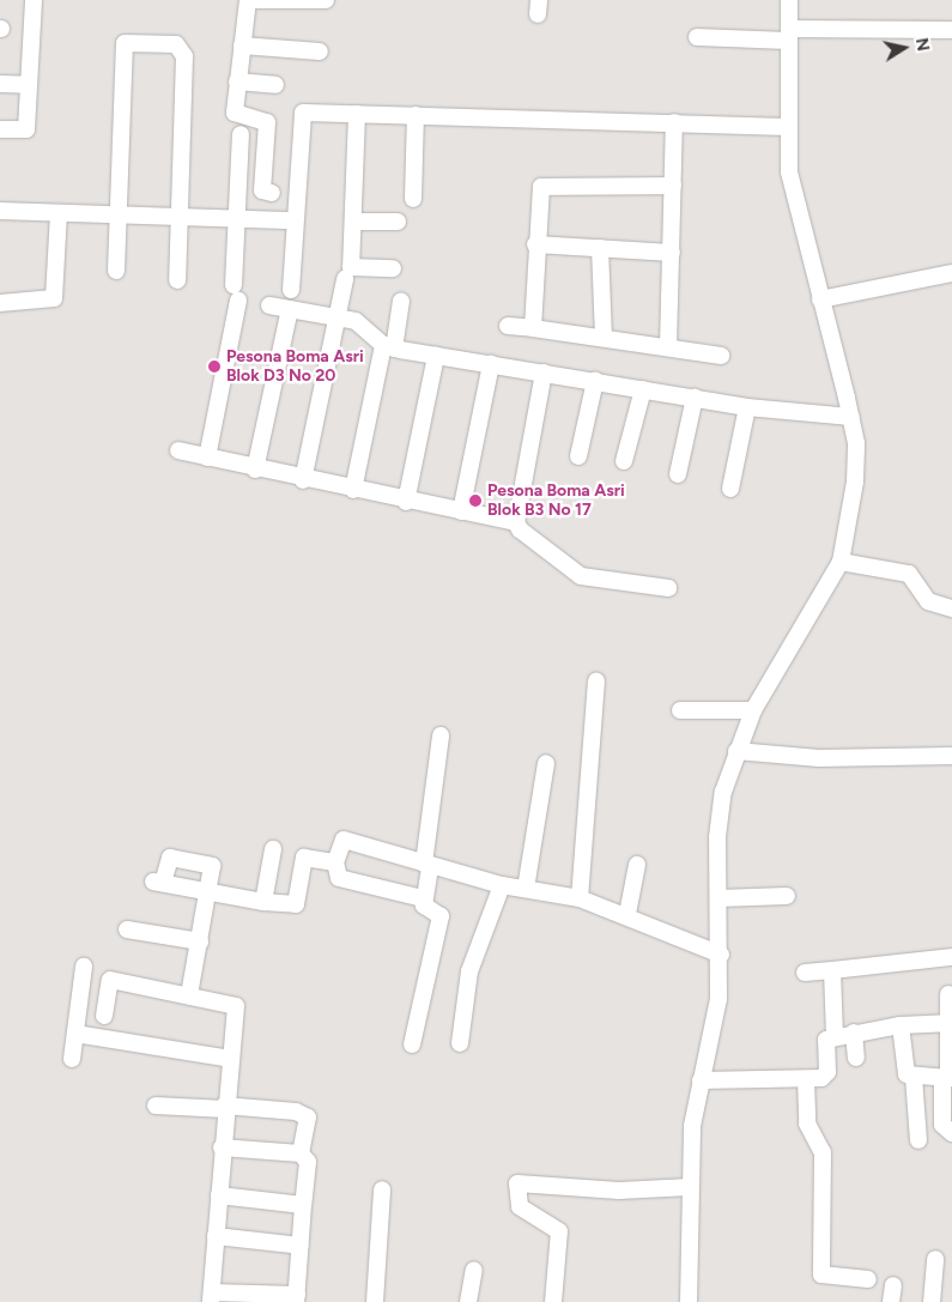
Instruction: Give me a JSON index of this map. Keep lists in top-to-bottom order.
{
  "places": ["Pesona Boma Asri Blok D3 No 20", "Pesona Boma Asri Blok B3 No 17"],
  "north": "right"
}
